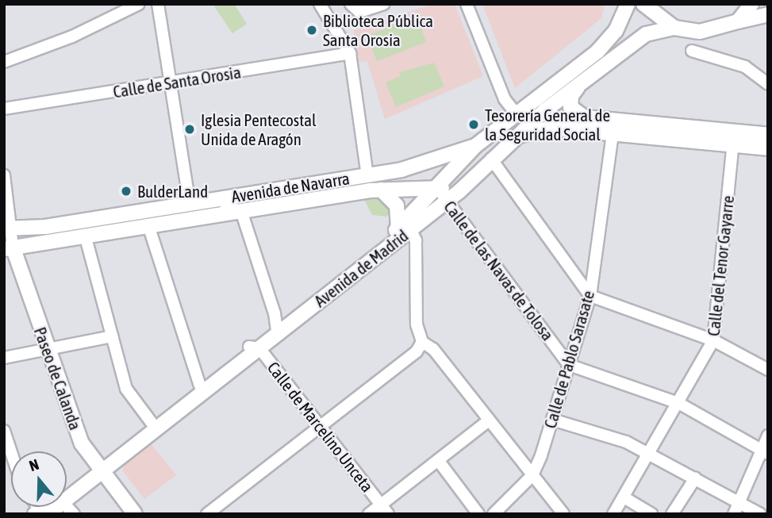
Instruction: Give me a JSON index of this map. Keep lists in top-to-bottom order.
{
  "streets": {
    "main road": ["Avenida de Navarra", "Avenida de Madrid", "Paseo de Calanda"],
    "street": [
      "Calle de Santa Orosia",
      "Calle del Tenor Gayarre",
      "Calle de las Navas de Tolosa",
      "Calle de Pablo Sarasate",
      "Calle de Marcelino Unceta"
    ]
  },
  "crossings": [
    ["Avenida de Navarra", "Avenida de Madrid"],
    ["Avenida de Navarra", "Calle de las Navas de Tolosa"],
    ["Avenida de Navarra", "Paseo de Calanda"],
    ["Avenida de Madrid", "Calle de las Navas de Tolosa"],
    ["Avenida de Madrid", "Paseo de Calanda"],
    ["Avenida de Madrid", "Calle de Marcelino Unceta"],
    ["Calle de las Navas de Tolosa", "Calle de Pablo Sarasate"]
  ],
  "places": [
    "Biblioteca Pública Santa Orosia",
    "Tesorería General de la Seguridad Social",
    "Iglesia Pentecostal Unida de Aragón",
    "BulderLand"
  ],
  "north": "top"
}
